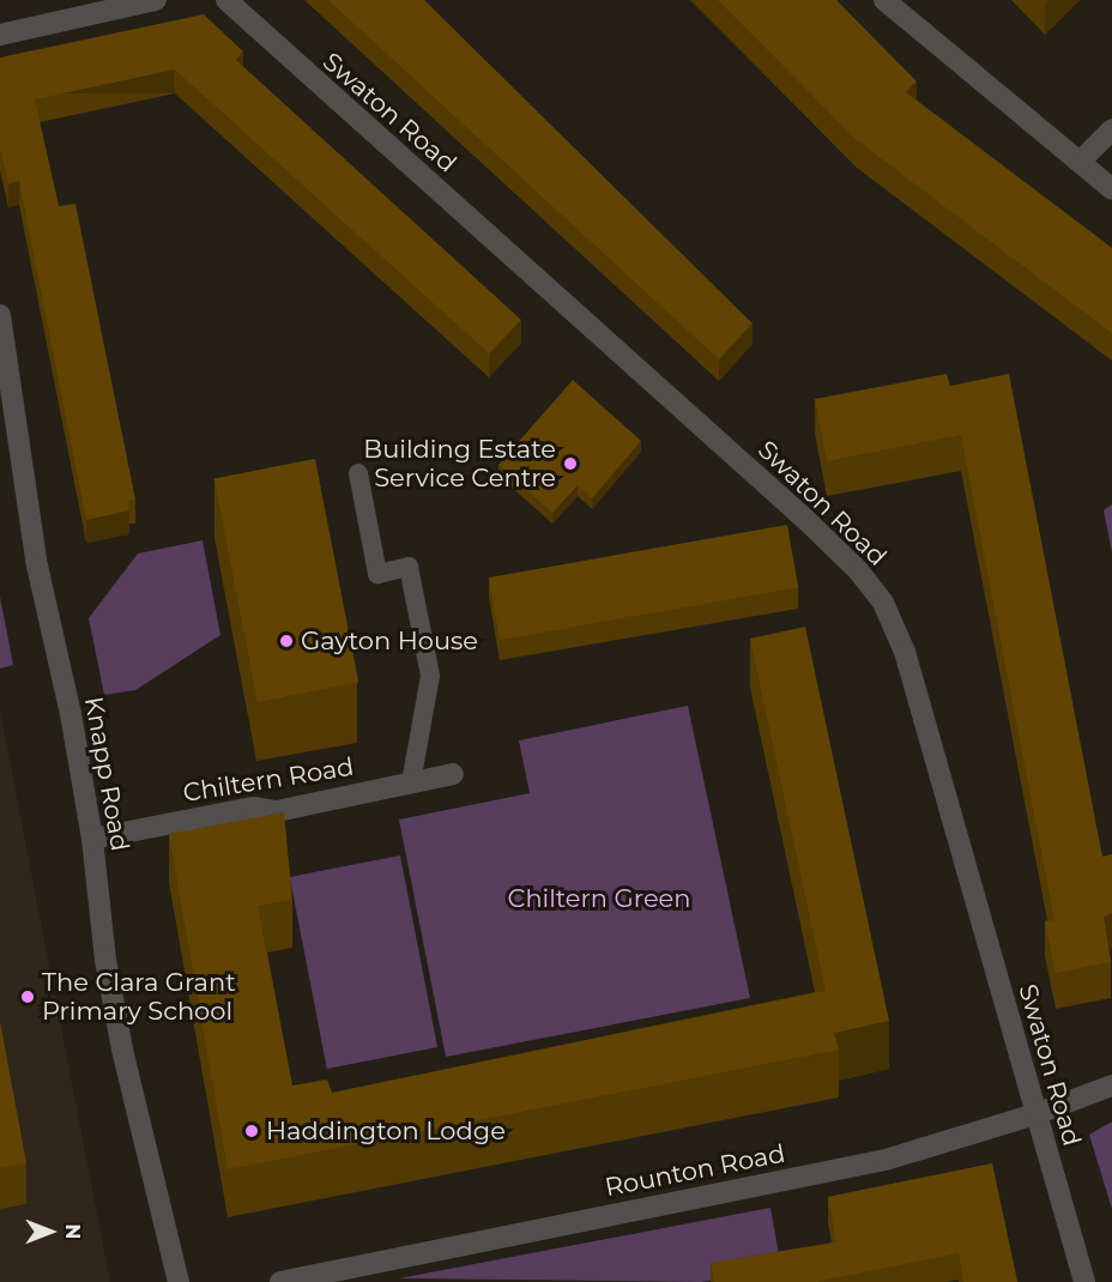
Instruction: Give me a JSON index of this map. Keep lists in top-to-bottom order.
{
  "streets": {
    "street": [
      "Swaton Road",
      "Knapp Road",
      "Chiltern Road",
      "Rounton Road"
    ]
  },
  "crossings": [
    ["Swaton Road", "Rounton Road"],
    ["Knapp Road", "Chiltern Road"]
  ],
  "parks": ["Chiltern Green"],
  "places": [
    "Building Estate Service Centre",
    "Gayton House",
    "The Clara Grant Primary School",
    "Haddington Lodge"
  ],
  "north": "right"
}
